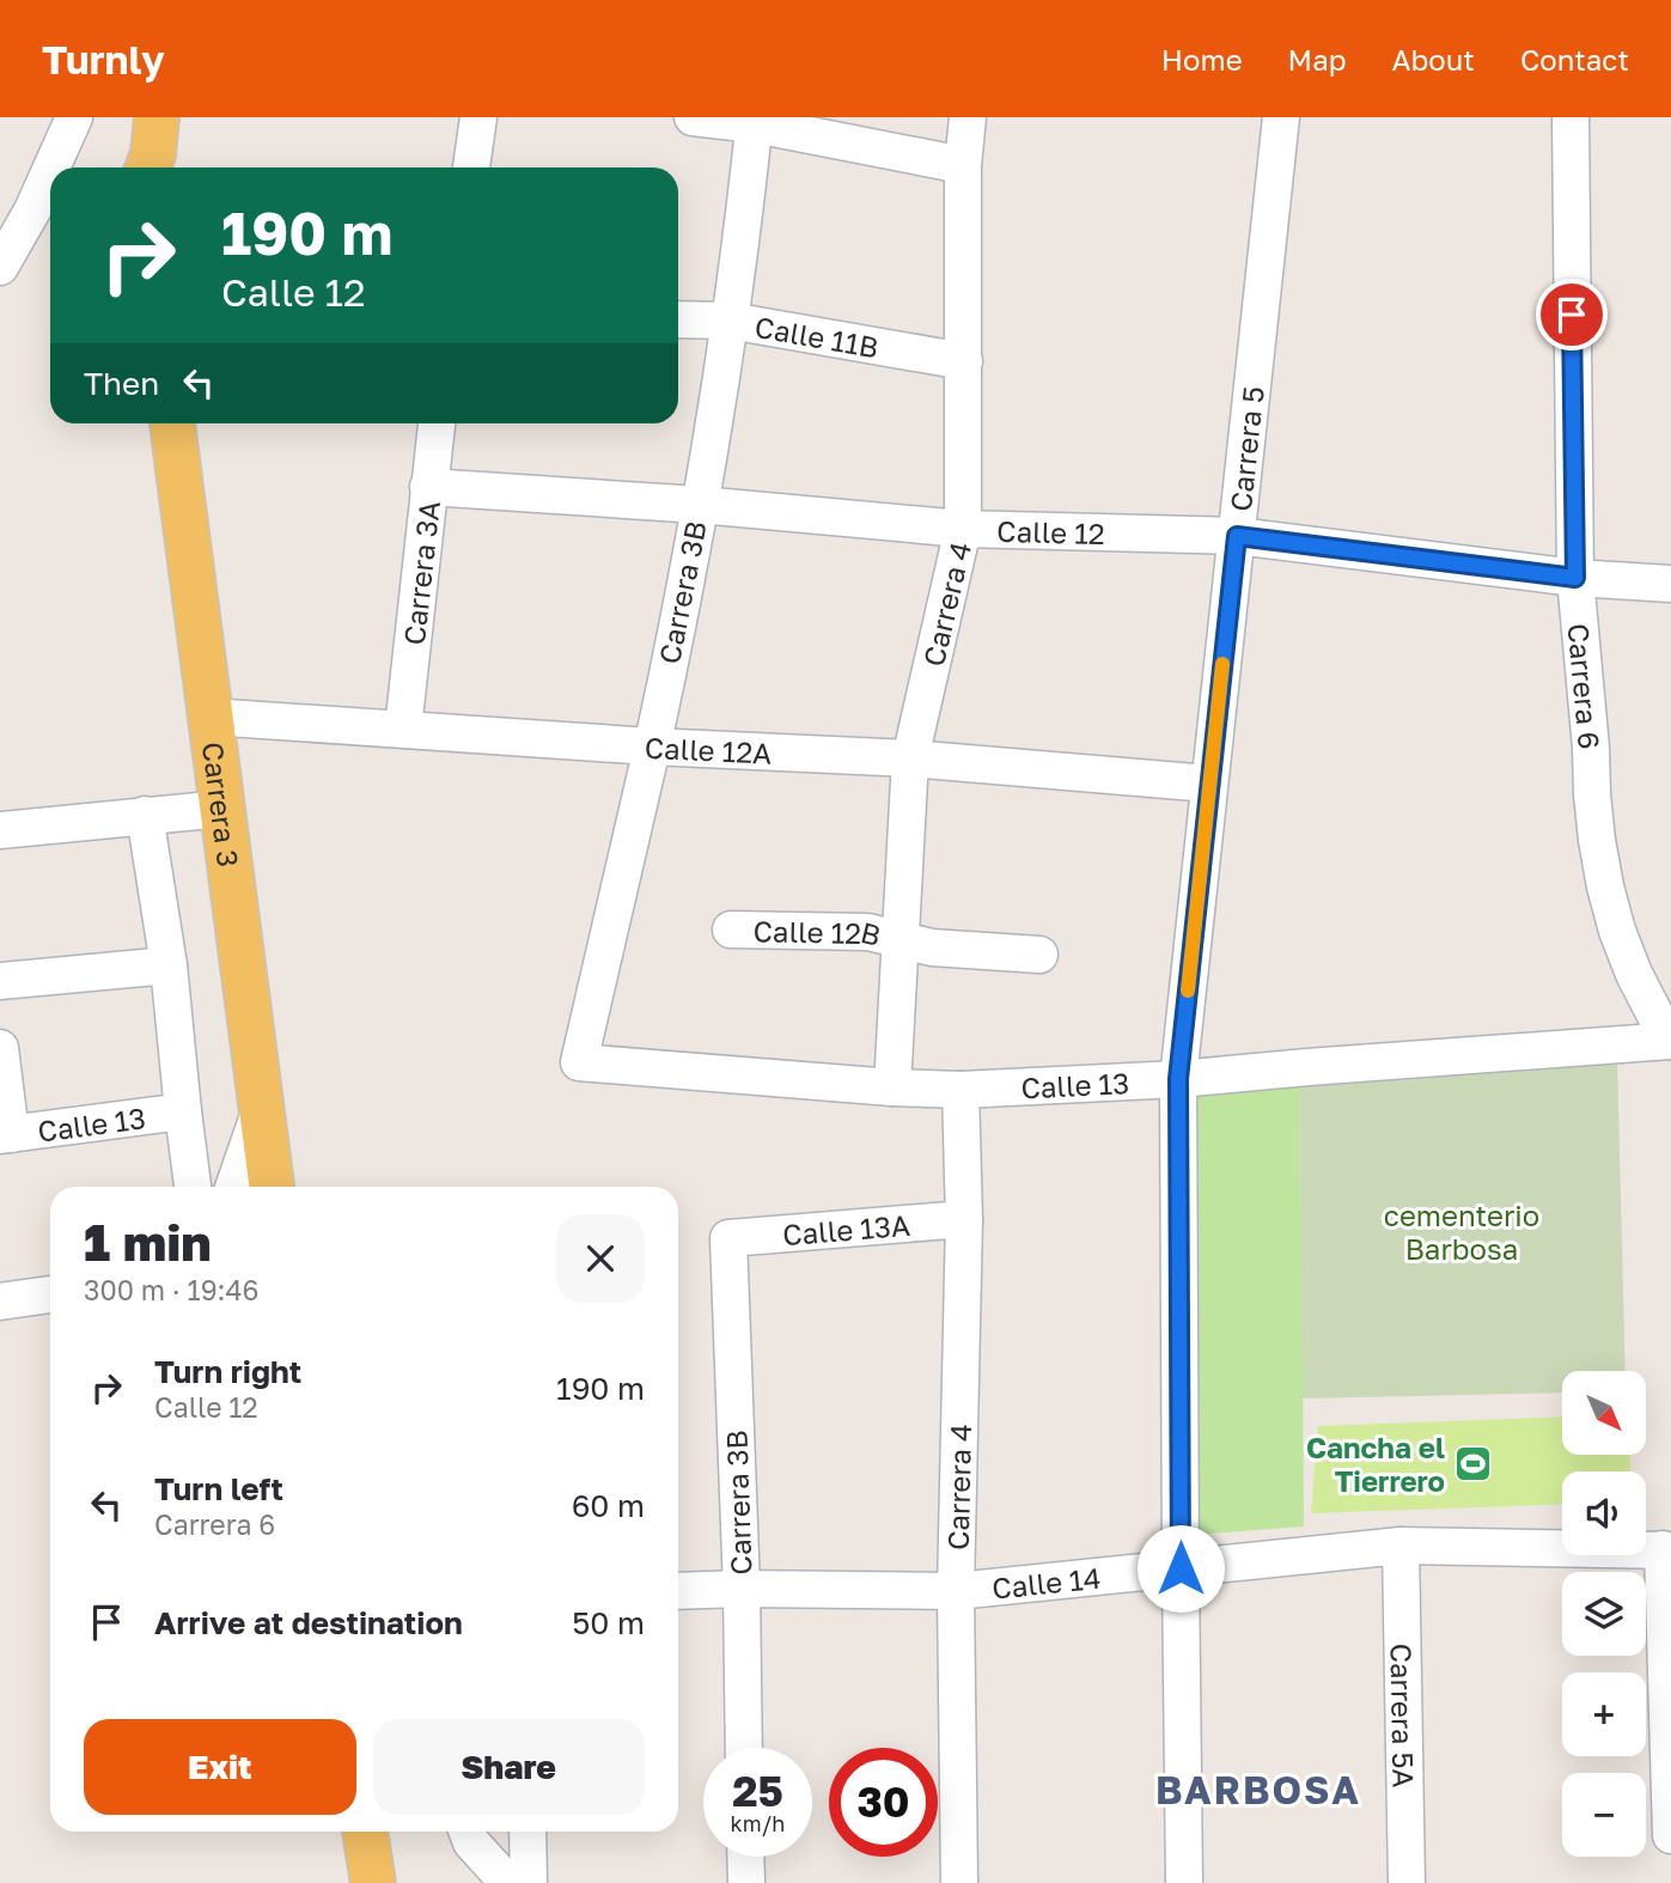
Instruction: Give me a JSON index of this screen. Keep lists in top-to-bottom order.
{
  "streets": {
    "main road": ["Carrera 3"],
    "street": [
      "Calle 11B",
      "Carrera 5",
      "Calle 12",
      "Carrera 3A",
      "Carrera 3B",
      "Carrera 4",
      "Carrera 6",
      "Calle 12A",
      "Calle 12B",
      "Calle 13",
      "Calle 13A",
      "Calle 14",
      "Carrera 5A"
    ]
  },
  "crossings": [
    ["Calle 11B", "Carrera 3B"],
    ["Calle 11B", "Carrera 4"],
    ["Carrera 5", "Calle 12"],
    ["Carrera 5", "Calle 12A"],
    ["Carrera 5", "Calle 13"],
    ["Carrera 5", "Calle 14"],
    ["Calle 12", "Carrera 3A"],
    ["Calle 12", "Carrera 3B"],
    ["Calle 12", "Carrera 4"],
    ["Calle 12", "Carrera 6"],
    ["Carrera 3A", "Calle 12A"],
    ["Carrera 3B", "Calle 12A"],
    ["Carrera 3B", "Calle 13"],
    ["Carrera 3B", "Calle 13A"],
    ["Carrera 3B", "Calle 14"],
    ["Carrera 4", "Calle 12A"],
    ["Carrera 4", "Calle 12B"],
    ["Carrera 4", "Calle 13"],
    ["Carrera 4", "Calle 13A"],
    ["Carrera 4", "Calle 14"],
    ["Carrera 6", "Calle 13"],
    ["Calle 12A", "Carrera 3"],
    ["Calle 14", "Carrera 5A"]
  ],
  "districts": ["BARBOSA"],
  "parks": ["cementerio Barbosa"],
  "places": {
    "sports": ["Cancha el Tierrero"]
  },
  "north": "bottom right",
  "page": {
    "header": "Turnly",
    "nav": [
      "Home",
      "Map",
      "About",
      "Contact"
    ],
    "turn": ["190 m", "Calle 12"],
    "then": "Then",
    "heading": ["1 min", "300 m · 19:46"],
    "list": [
      {
        "name": "Turn right",
        "note": "Calle 12",
        "value": "190 m"
      },
      {
        "name": "Turn left",
        "note": "Carrera 6",
        "value": "60 m"
      },
      {
        "name": "Arrive at destination",
        "value": "50 m"
      }
    ],
    "map_buttons": ["+", "−"],
    "buttons": ["Exit", "Share"],
    "speed": "25 km/h",
    "limit": "30"
  }
}
